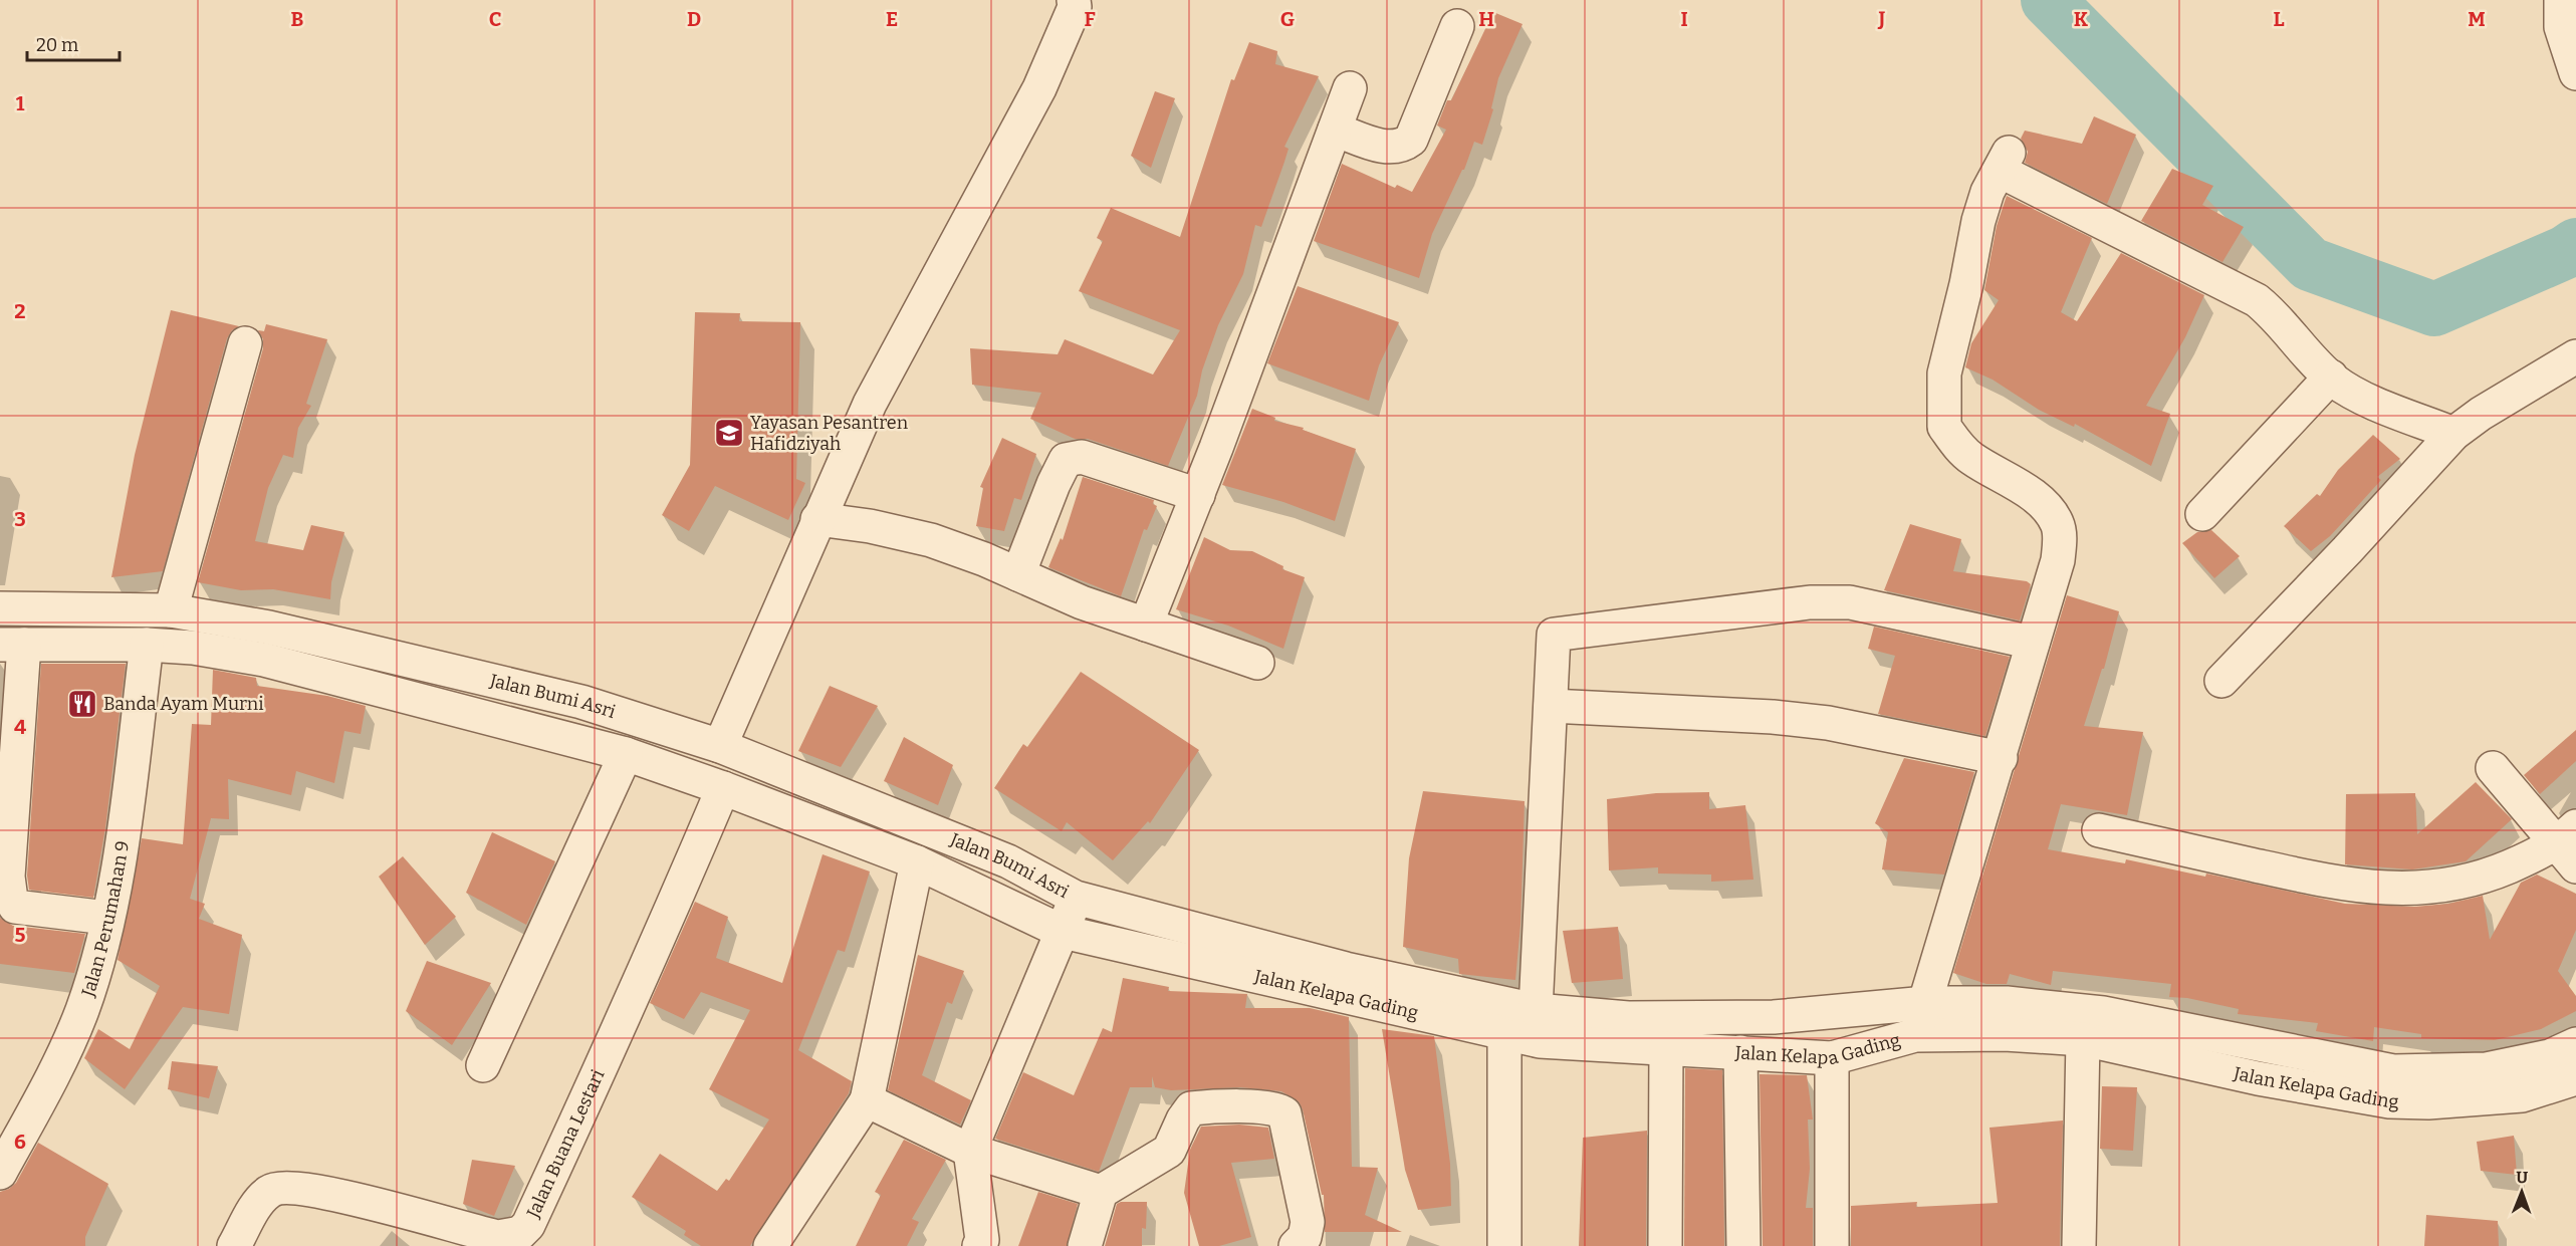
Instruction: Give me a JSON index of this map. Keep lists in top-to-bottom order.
{
  "streets": {
    "street": [
      "Jalan Bumi Asri",
      "Jalan Perumahan 9",
      "Jalan Kelapa Gading",
      "Jalan Buana Lestari"
    ]
  },
  "crossings": [
    ["Jalan Bumi Asri", "Jalan Perumahan 9"],
    ["Jalan Bumi Asri", "Jalan Kelapa Gading"],
    ["Jalan Bumi Asri", "Jalan Buana Lestari"]
  ],
  "places": {
    "school or university": ["Yayasan Pesantren Hafidziyah"],
    "restaurant": ["Banda Ayam Murni"]
  },
  "scale_bar": "20 m",
  "north": "top",
  "grid": {
    "columns": [
      "B",
      "C",
      "D",
      "E",
      "F",
      "G",
      "H",
      "I",
      "J",
      "K",
      "L",
      "M"
    ],
    "rows": [
      "1",
      "2",
      "3",
      "4",
      "5",
      "6"
    ]
  }
}
